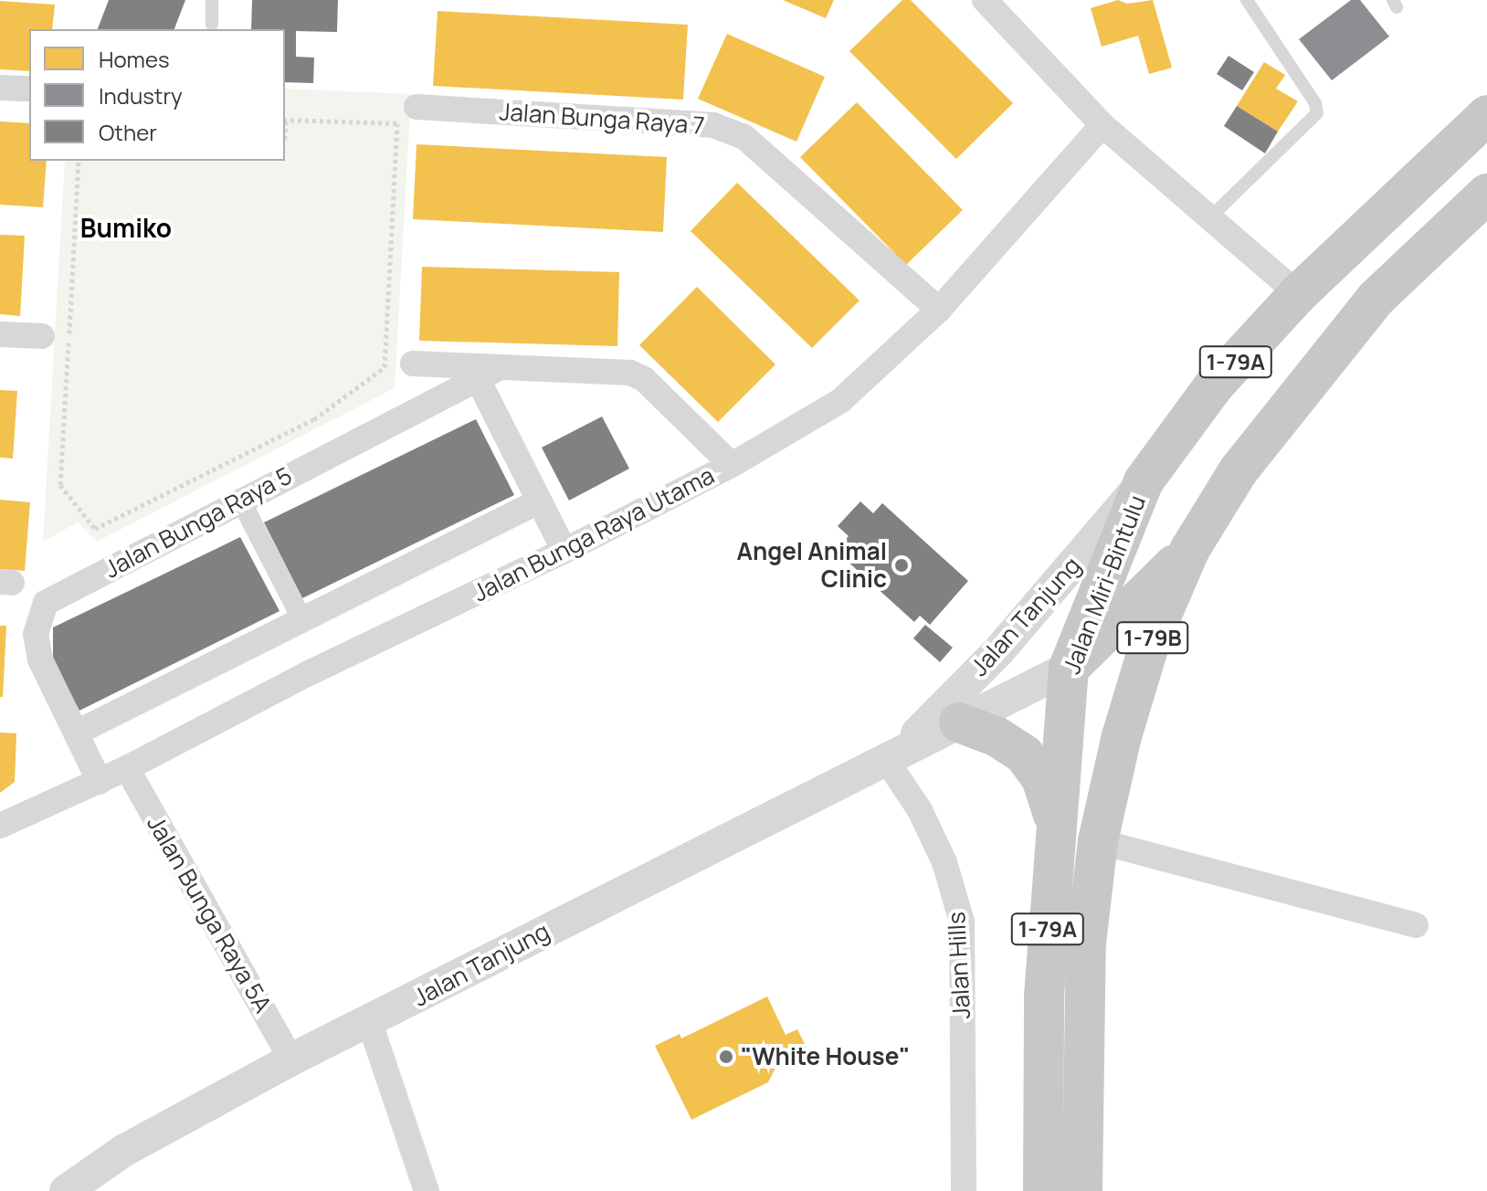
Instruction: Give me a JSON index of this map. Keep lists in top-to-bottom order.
{
  "streets": {
    "highway": ["1-79A", "Jalan Miri-Bintulu", "1-79B"],
    "street": [
      "Jalan Bunga Raya 7",
      "Jalan Bunga Raya 5",
      "Jalan Bunga Raya Utama",
      "Jalan Tanjung",
      "Jalan Bunga Raya 5A",
      "Jalan Hills"
    ]
  },
  "crossings": [
    ["Jalan Bunga Raya 7", "Jalan Bunga Raya Utama"],
    ["Jalan Bunga Raya 5", "Jalan Bunga Raya Utama"],
    ["Jalan Bunga Raya Utama", "Jalan Bunga Raya 5A"],
    ["Jalan Miri-Bintulu", "Jalan Tanjung"],
    ["Jalan Tanjung", "Jalan Bunga Raya 5A"],
    ["Jalan Tanjung", "Jalan Hills"]
  ],
  "districts": ["Bumiko"],
  "places": ["Angel Animal Clinic", "\"White House\""],
  "legend": ["Homes", "Industry", "Other"]
}
